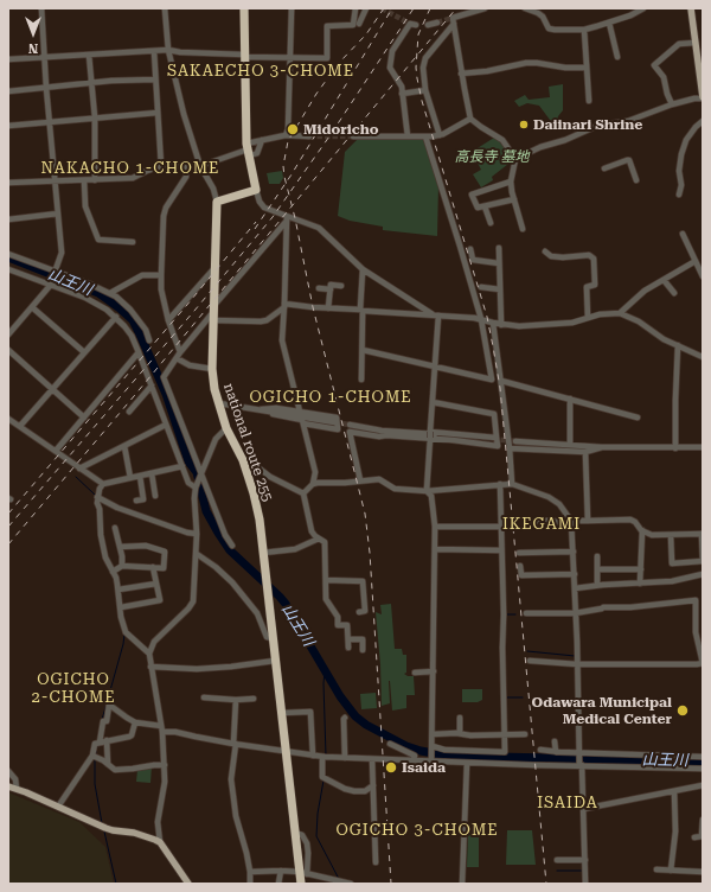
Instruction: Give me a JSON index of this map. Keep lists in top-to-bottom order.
{
  "streets": {
    "highway": ["national route 255"]
  },
  "districts": [
    "SAKAECHO 3-CHOME",
    "NAKACHO 1-CHOME",
    "OGICHO 1-CHOME",
    "IKEGAMI",
    "OGICHO 2-CHOME",
    "ISAIDA",
    "OGICHO 3-CHOME"
  ],
  "water": ["山王川"],
  "parks": ["高長寺 墓地"],
  "places": [
    "Daiinari Shrine",
    "Midoricho",
    "Odawara Municipal Medical Center",
    "Isaida"
  ],
  "north": "bottom"
}
